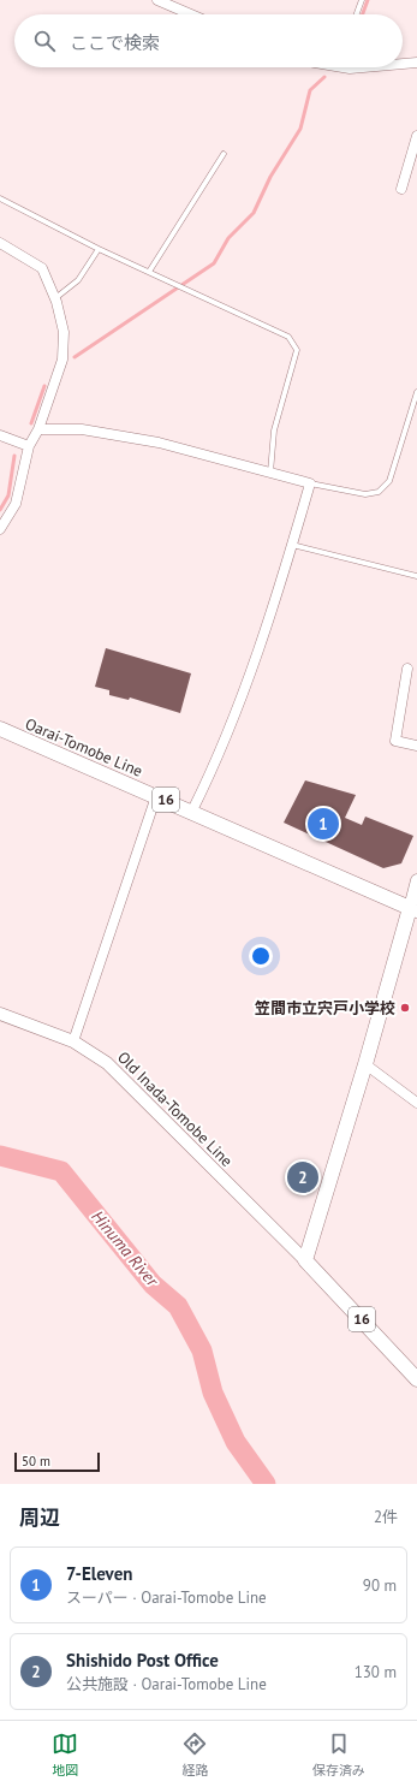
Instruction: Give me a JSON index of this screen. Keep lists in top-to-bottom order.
{
  "streets": {
    "main road": ["Oarai-Tomobe Line", "16"],
    "street": ["Old Inada-Tomobe Line"]
  },
  "crossings": [
    ["16", "Old Inada-Tomobe Line"]
  ],
  "water": ["Hinuma River"],
  "places": ["笠間市立宍戸小学校"],
  "scale_bar": "50 m",
  "page": {
    "search": "ここで検索",
    "pins": ["1", "2"],
    "scale": "50 m",
    "heading": ["周辺", "2件"],
    "list": [
      {
        "mark": "1",
        "name": "7-Eleven",
        "note": "スーパー · Oarai-Tomobe Line",
        "value": "90 m"
      },
      {
        "mark": "2",
        "name": "Shishido Post Office",
        "note": "公共施設 · Oarai-Tomobe Line",
        "value": "130 m"
      }
    ],
    "nav": ["地図", "経路", "保存済み"]
  }
}
